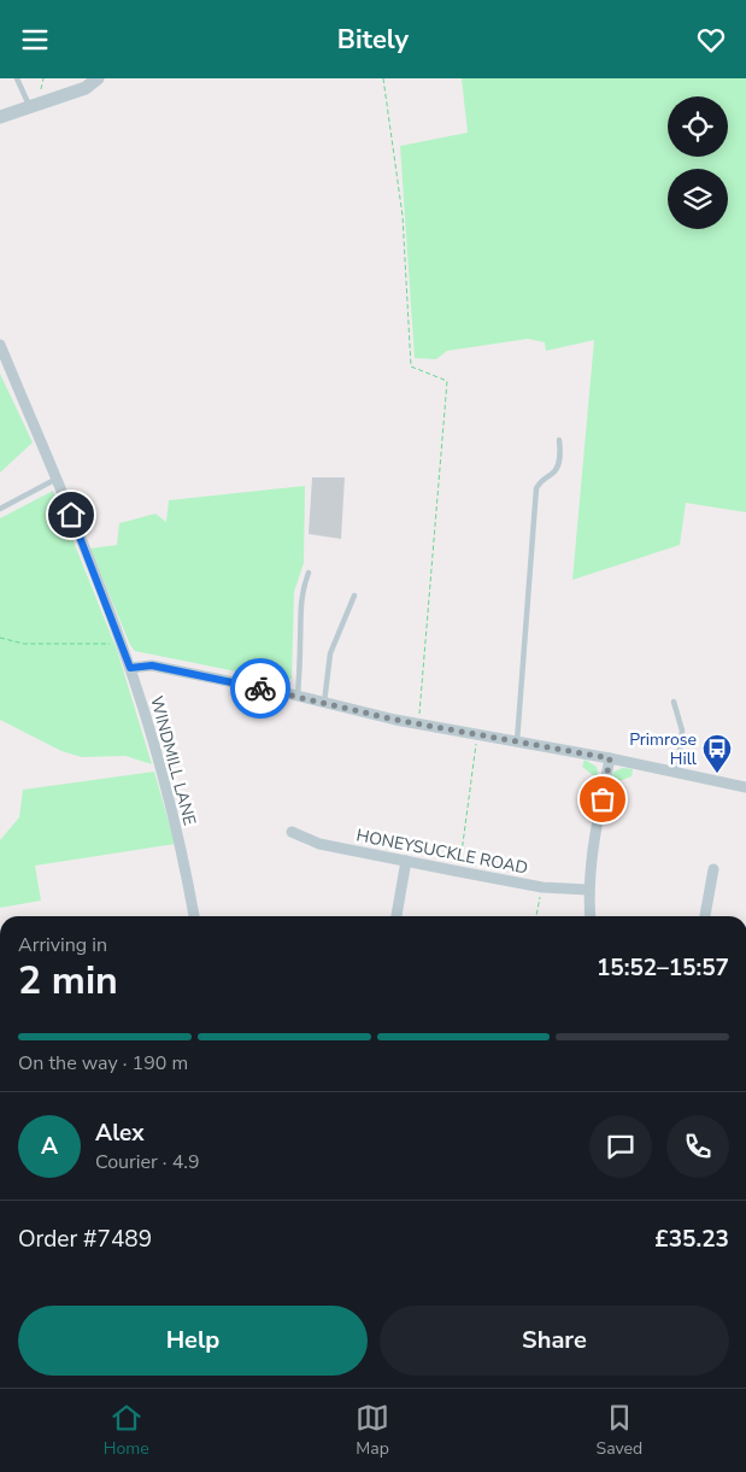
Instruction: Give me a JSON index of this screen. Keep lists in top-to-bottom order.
{
  "streets": {
    "street": ["WINDMILL LANE", "HONEYSUCKLE ROAD"]
  },
  "places": {
    "bus stop": ["Primrose Hill"]
  },
  "page": {
    "header": "Bitely",
    "heading": ["2 min", "Arriving in", "15:52–15:57"],
    "panel": [
      "Alex",
      "Courier · 4.9",
      "Order #7489",
      "£35.23"
    ],
    "bar": "On the way · 190 m",
    "round": "A",
    "buttons": ["Help", "Share"],
    "tabs": ["Home", "Map", "Saved"]
  }
}
